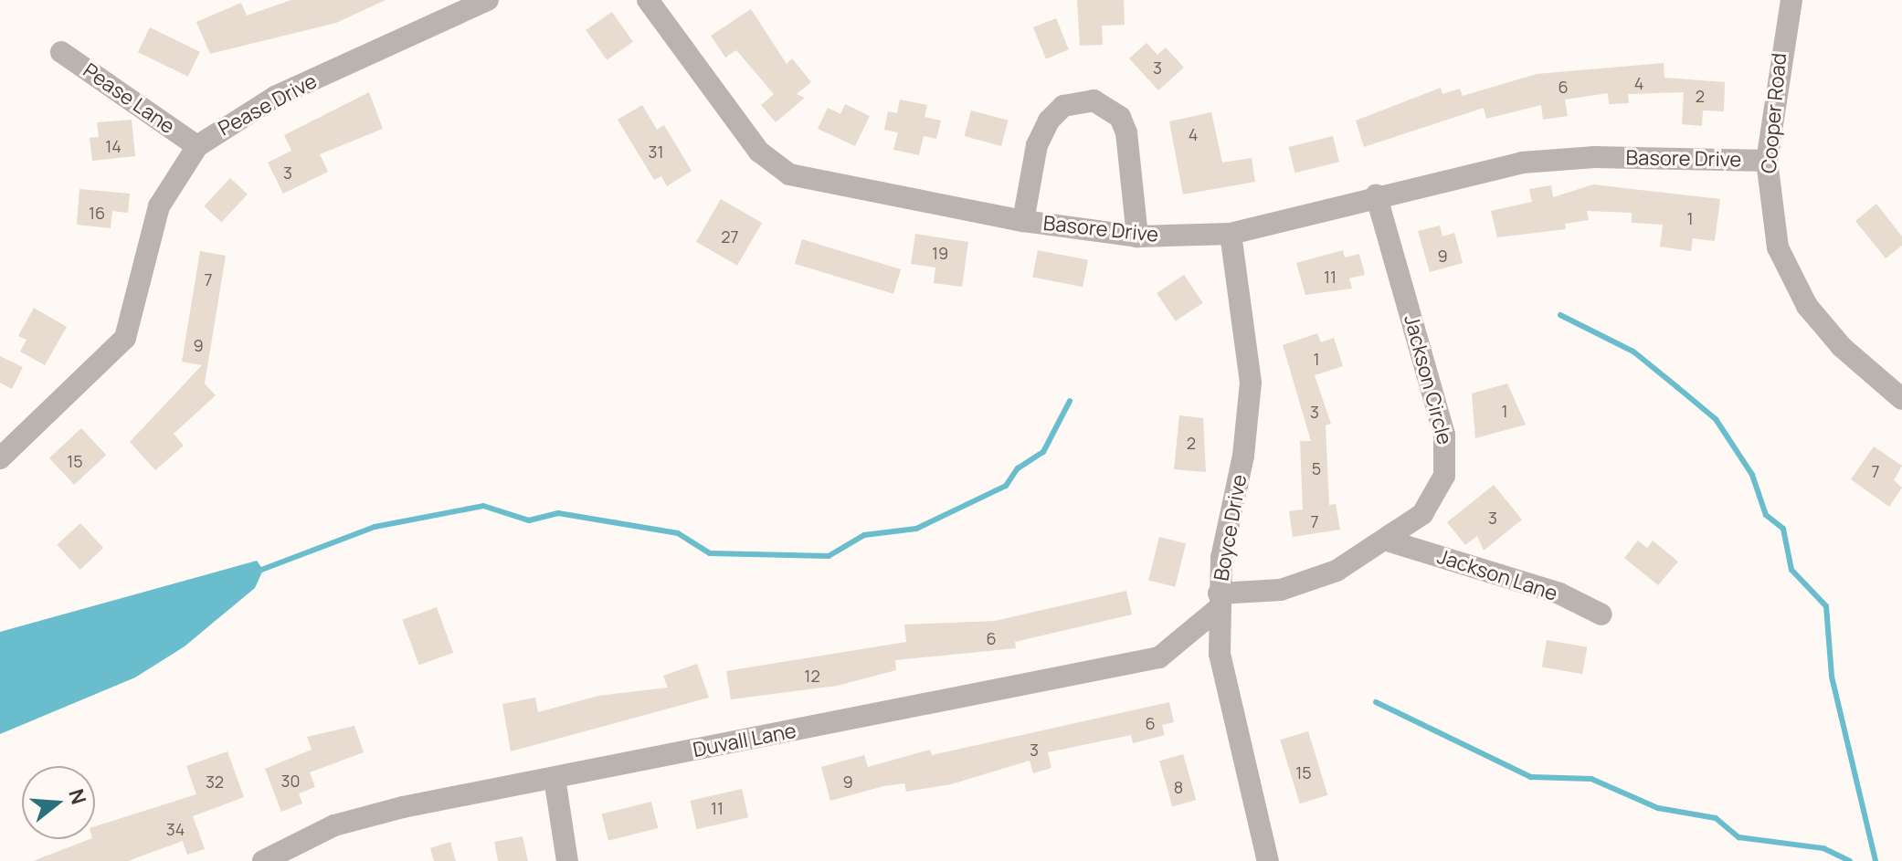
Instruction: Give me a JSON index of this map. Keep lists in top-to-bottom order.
{
  "streets": {
    "street": [
      "Pease Lane",
      "Pease Drive",
      "Cooper Road",
      "Basore Drive",
      "Jackson Circle",
      "Boyce Drive",
      "Jackson Lane",
      "Duvall Lane"
    ]
  },
  "crossings": [
    ["Pease Lane", "Pease Drive"],
    ["Cooper Road", "Basore Drive"],
    ["Basore Drive", "Jackson Circle"],
    ["Basore Drive", "Boyce Drive"],
    ["Jackson Circle", "Boyce Drive"],
    ["Jackson Circle", "Jackson Lane"],
    ["Jackson Circle", "Duvall Lane"],
    ["Boyce Drive", "Duvall Lane"]
  ],
  "house_numbers": [
    "3",
    "4",
    "6",
    "2",
    "4",
    "14",
    "31",
    "3",
    "16",
    "1",
    "27",
    "19",
    "9",
    "11",
    "7",
    "9",
    "1",
    "1",
    "3",
    "2",
    "15",
    "5",
    "7",
    "3",
    "7",
    "6",
    "12",
    "6",
    "3",
    "15",
    "30",
    "32",
    "9",
    "8",
    "11",
    "34"
  ],
  "north": "right"
}
